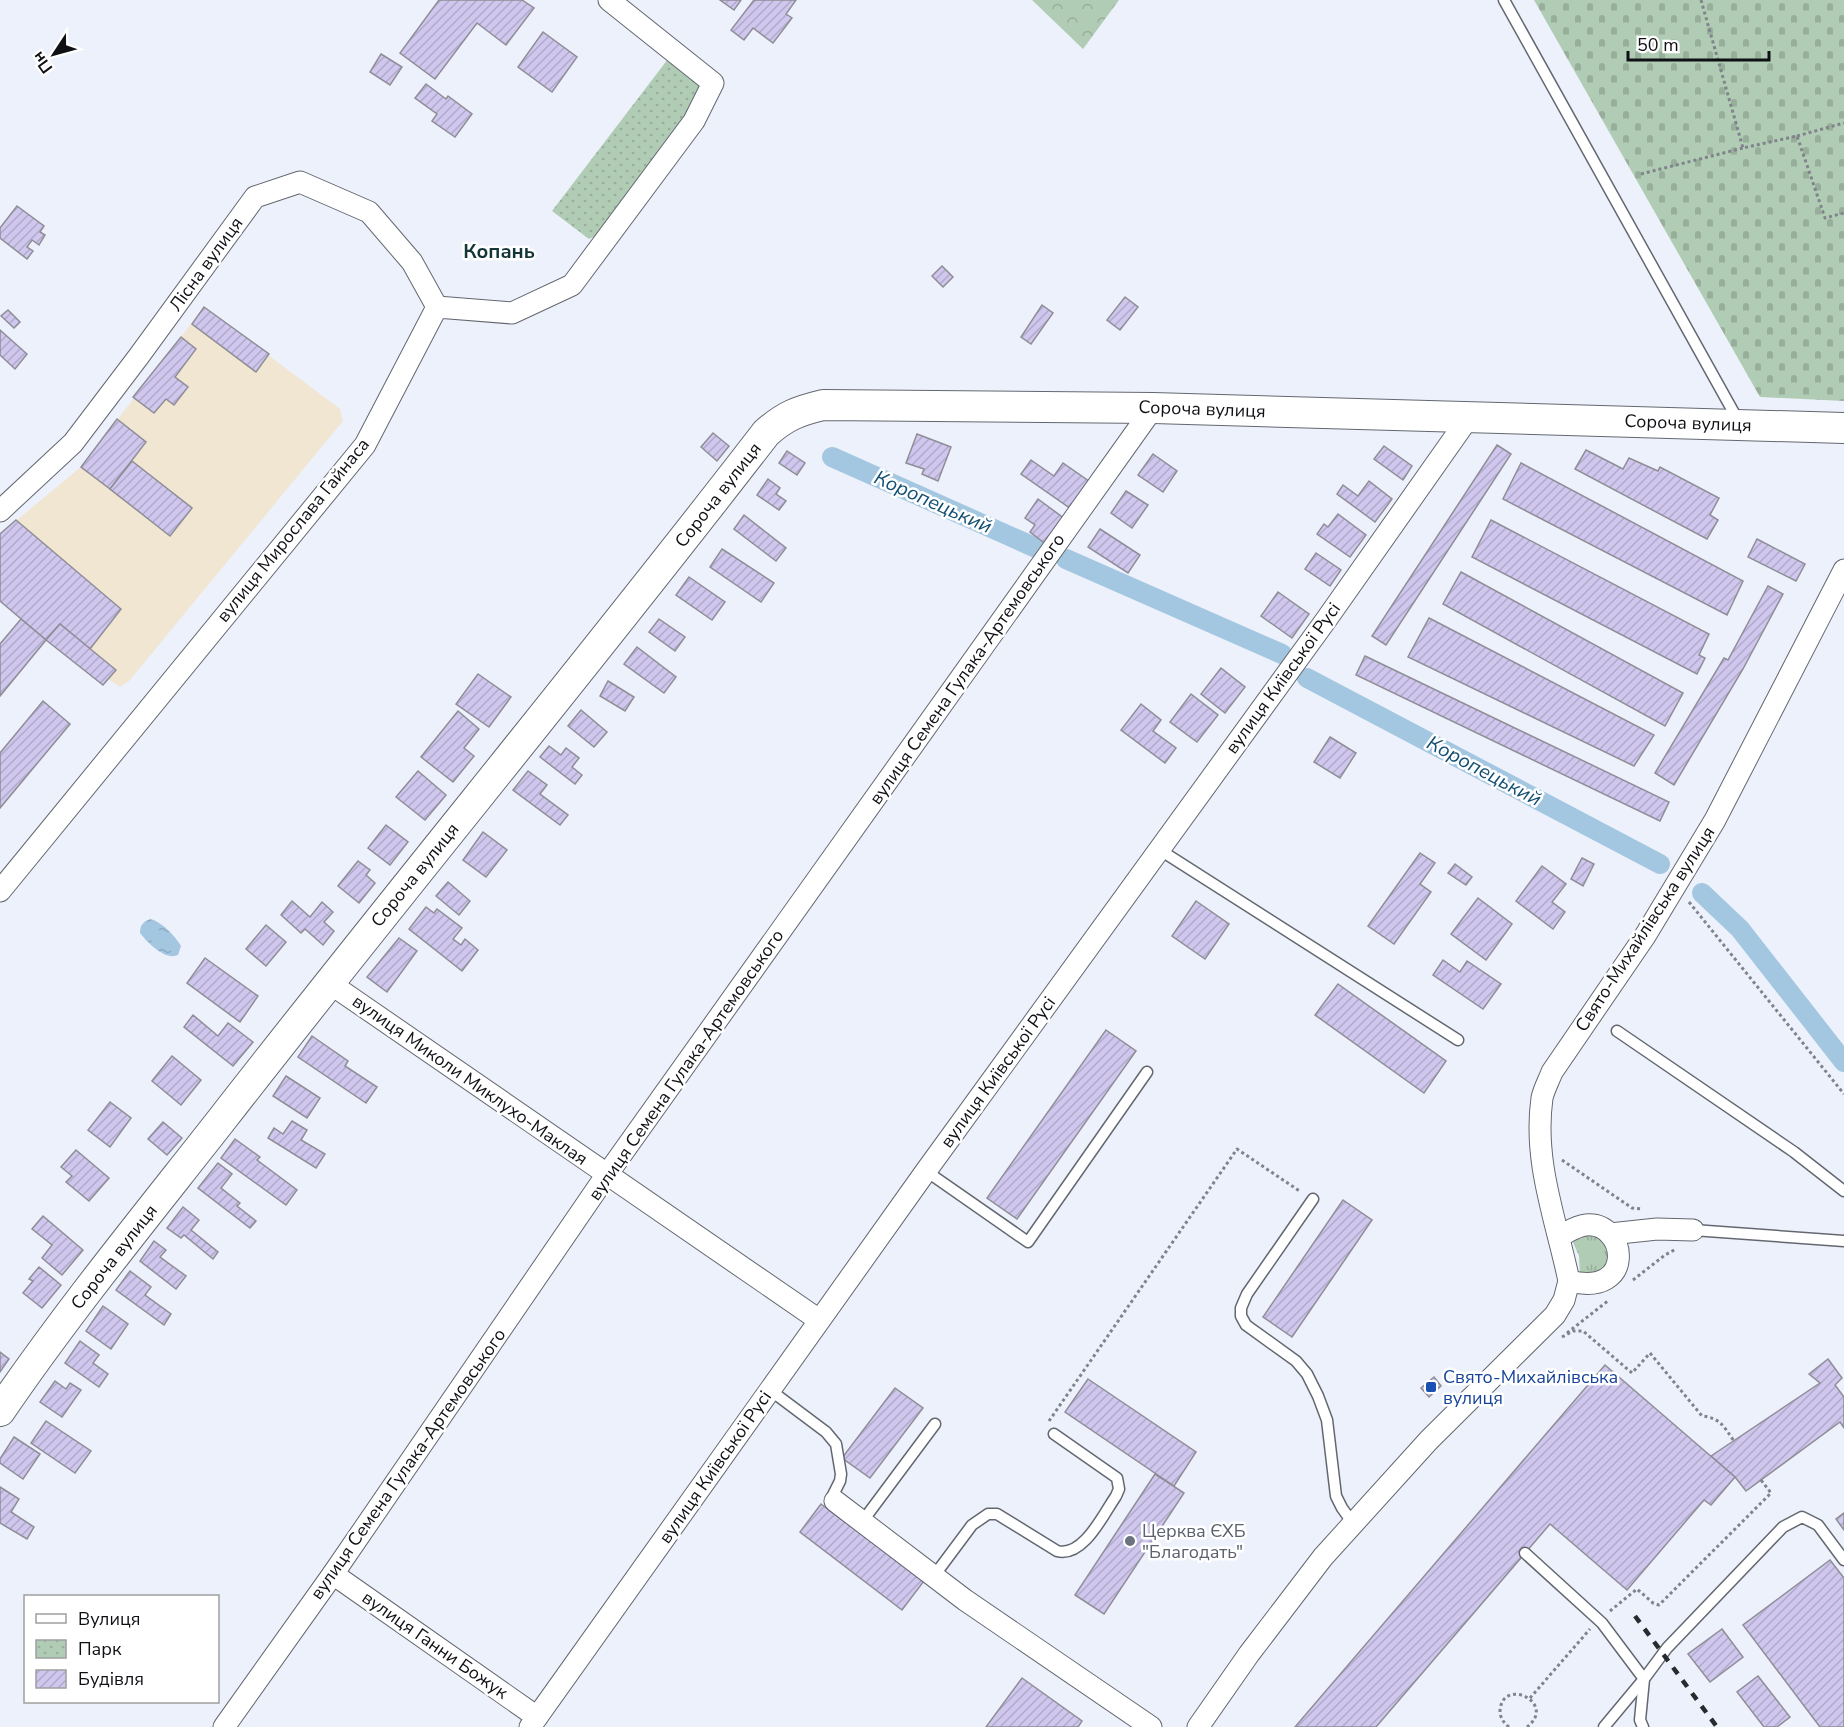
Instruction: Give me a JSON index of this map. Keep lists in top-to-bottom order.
{
  "streets": {
    "main road": ["Сороча вулиця"],
    "street": [
      "Лісна вулиця",
      "вулиця Мирослава Гайнаса",
      "вулиця Семена Гулака-Артемовського",
      "вулиця Київської Русі",
      "Свято-Михайлівська вулиця",
      "вулиця Миколи Миклухо-Маклая",
      "вулиця Ганни Божук"
    ]
  },
  "crossings": [
    ["Лісна вулиця", "вулиця Мирослава Гайнаса"],
    ["Сороча вулиця", "вулиця Семена Гулака-Артемовського"],
    ["Сороча вулиця", "вулиця Київської Русі"],
    ["Сороча вулиця", "вулиця Миколи Миклухо-Маклая"],
    ["вулиця Семена Гулака-Артемовського", "вулиця Миколи Миклухо-Маклая"],
    ["вулиця Семена Гулака-Артемовського", "вулиця Ганни Божук"],
    ["вулиця Київської Русі", "вулиця Миколи Миклухо-Маклая"],
    ["вулиця Київської Русі", "вулиця Ганни Божук"]
  ],
  "districts": ["Копань"],
  "water": ["Коропецький"],
  "places": {
    "transit": ["Свято-Михайлівська вулиця"],
    "other": ["Церква ЄХБ \"Благодать\""]
  },
  "legend": ["Вулиця", "Парк", "Будівля"],
  "scale_bar": "50 m",
  "north": "bottom left"
}
